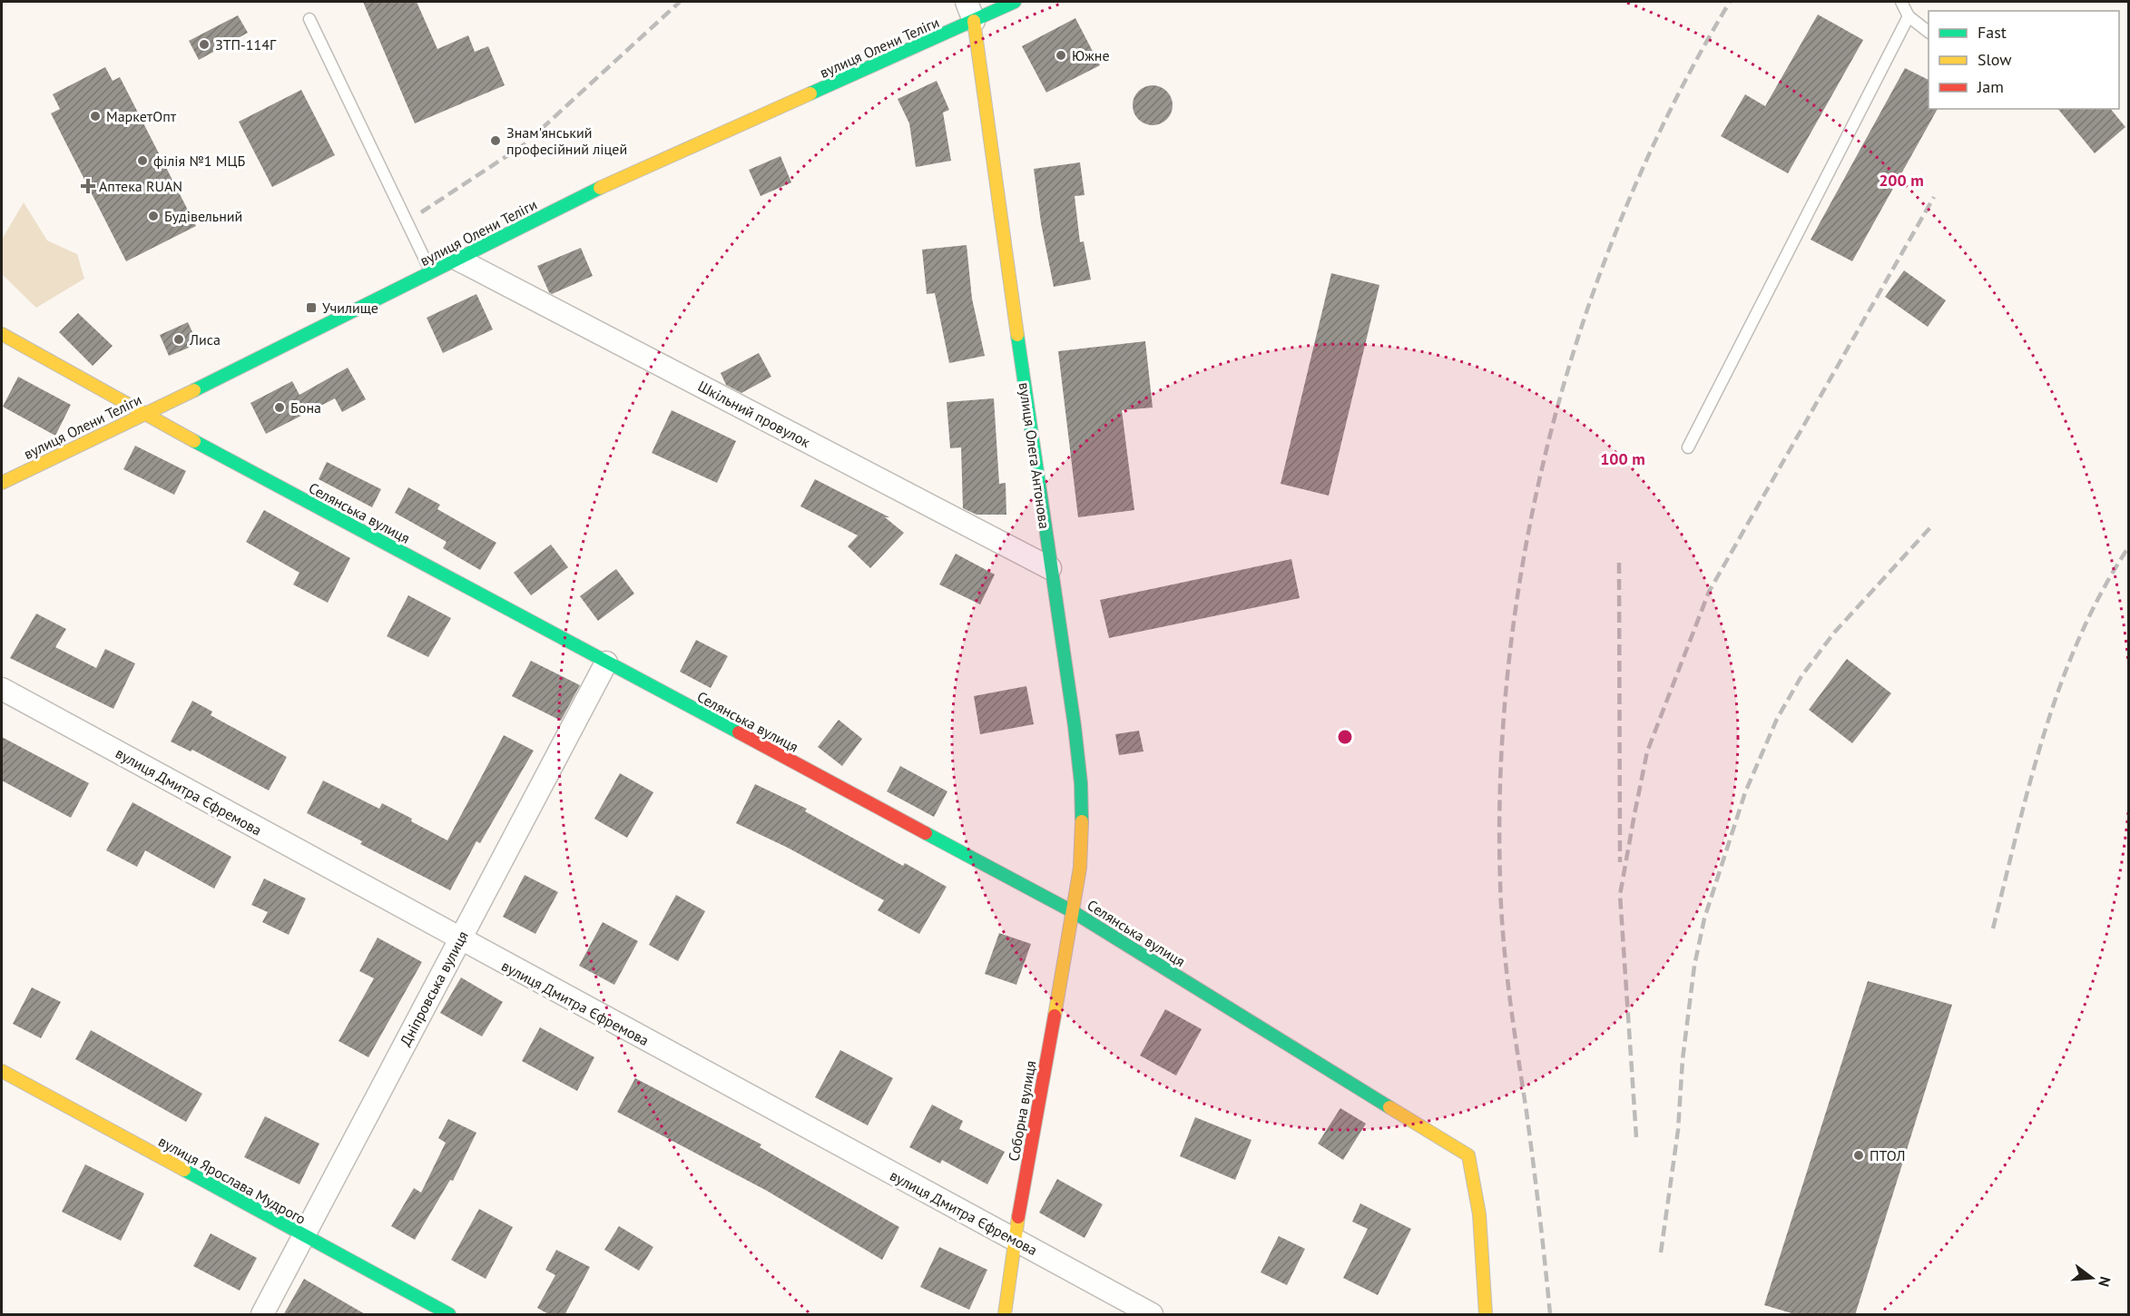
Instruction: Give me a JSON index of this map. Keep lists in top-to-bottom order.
{
  "streets": {
    "street": [
      "вулиця Олени Теліги",
      "Шкільний провулок",
      "вулиця Олега Антонова",
      "Селянська вулиця",
      "вулиця Дмитра Єфремова",
      "Дніпровська вулиця",
      "Соборна вулиця",
      "вулиця Ярослава Мудрого"
    ]
  },
  "crossings": [
    ["вулиця Олени Теліги", "Шкільний провулок"],
    ["вулиця Олени Теліги", "вулиця Олега Антонова"],
    ["вулиця Олени Теліги", "Селянська вулиця"],
    ["Шкільний провулок", "вулиця Олега Антонова"],
    ["вулиця Олега Антонова", "Селянська вулиця"],
    ["вулиця Олега Антонова", "Соборна вулиця"],
    ["Селянська вулиця", "Дніпровська вулиця"],
    ["Селянська вулиця", "Соборна вулиця"],
    ["вулиця Дмитра Єфремова", "Дніпровська вулиця"],
    ["вулиця Дмитра Єфремова", "Соборна вулиця"],
    ["Дніпровська вулиця", "вулиця Ярослава Мудрого"]
  ],
  "places": {
    "other": [
      "ЗТП-114Г",
      "Южне",
      "МаркетОпт",
      "Знам'янський професійний ліцей",
      "філія №1 МЦБ",
      "Будівельний",
      "Лиса",
      "Бона",
      "ПТОЛ"
    ],
    "health": ["Аптека RUAN"],
    "transit": ["Училище"]
  },
  "legend": ["Fast", "Slow", "Jam"],
  "north": "right",
  "rings": ["200 m", "100 m"]
}
